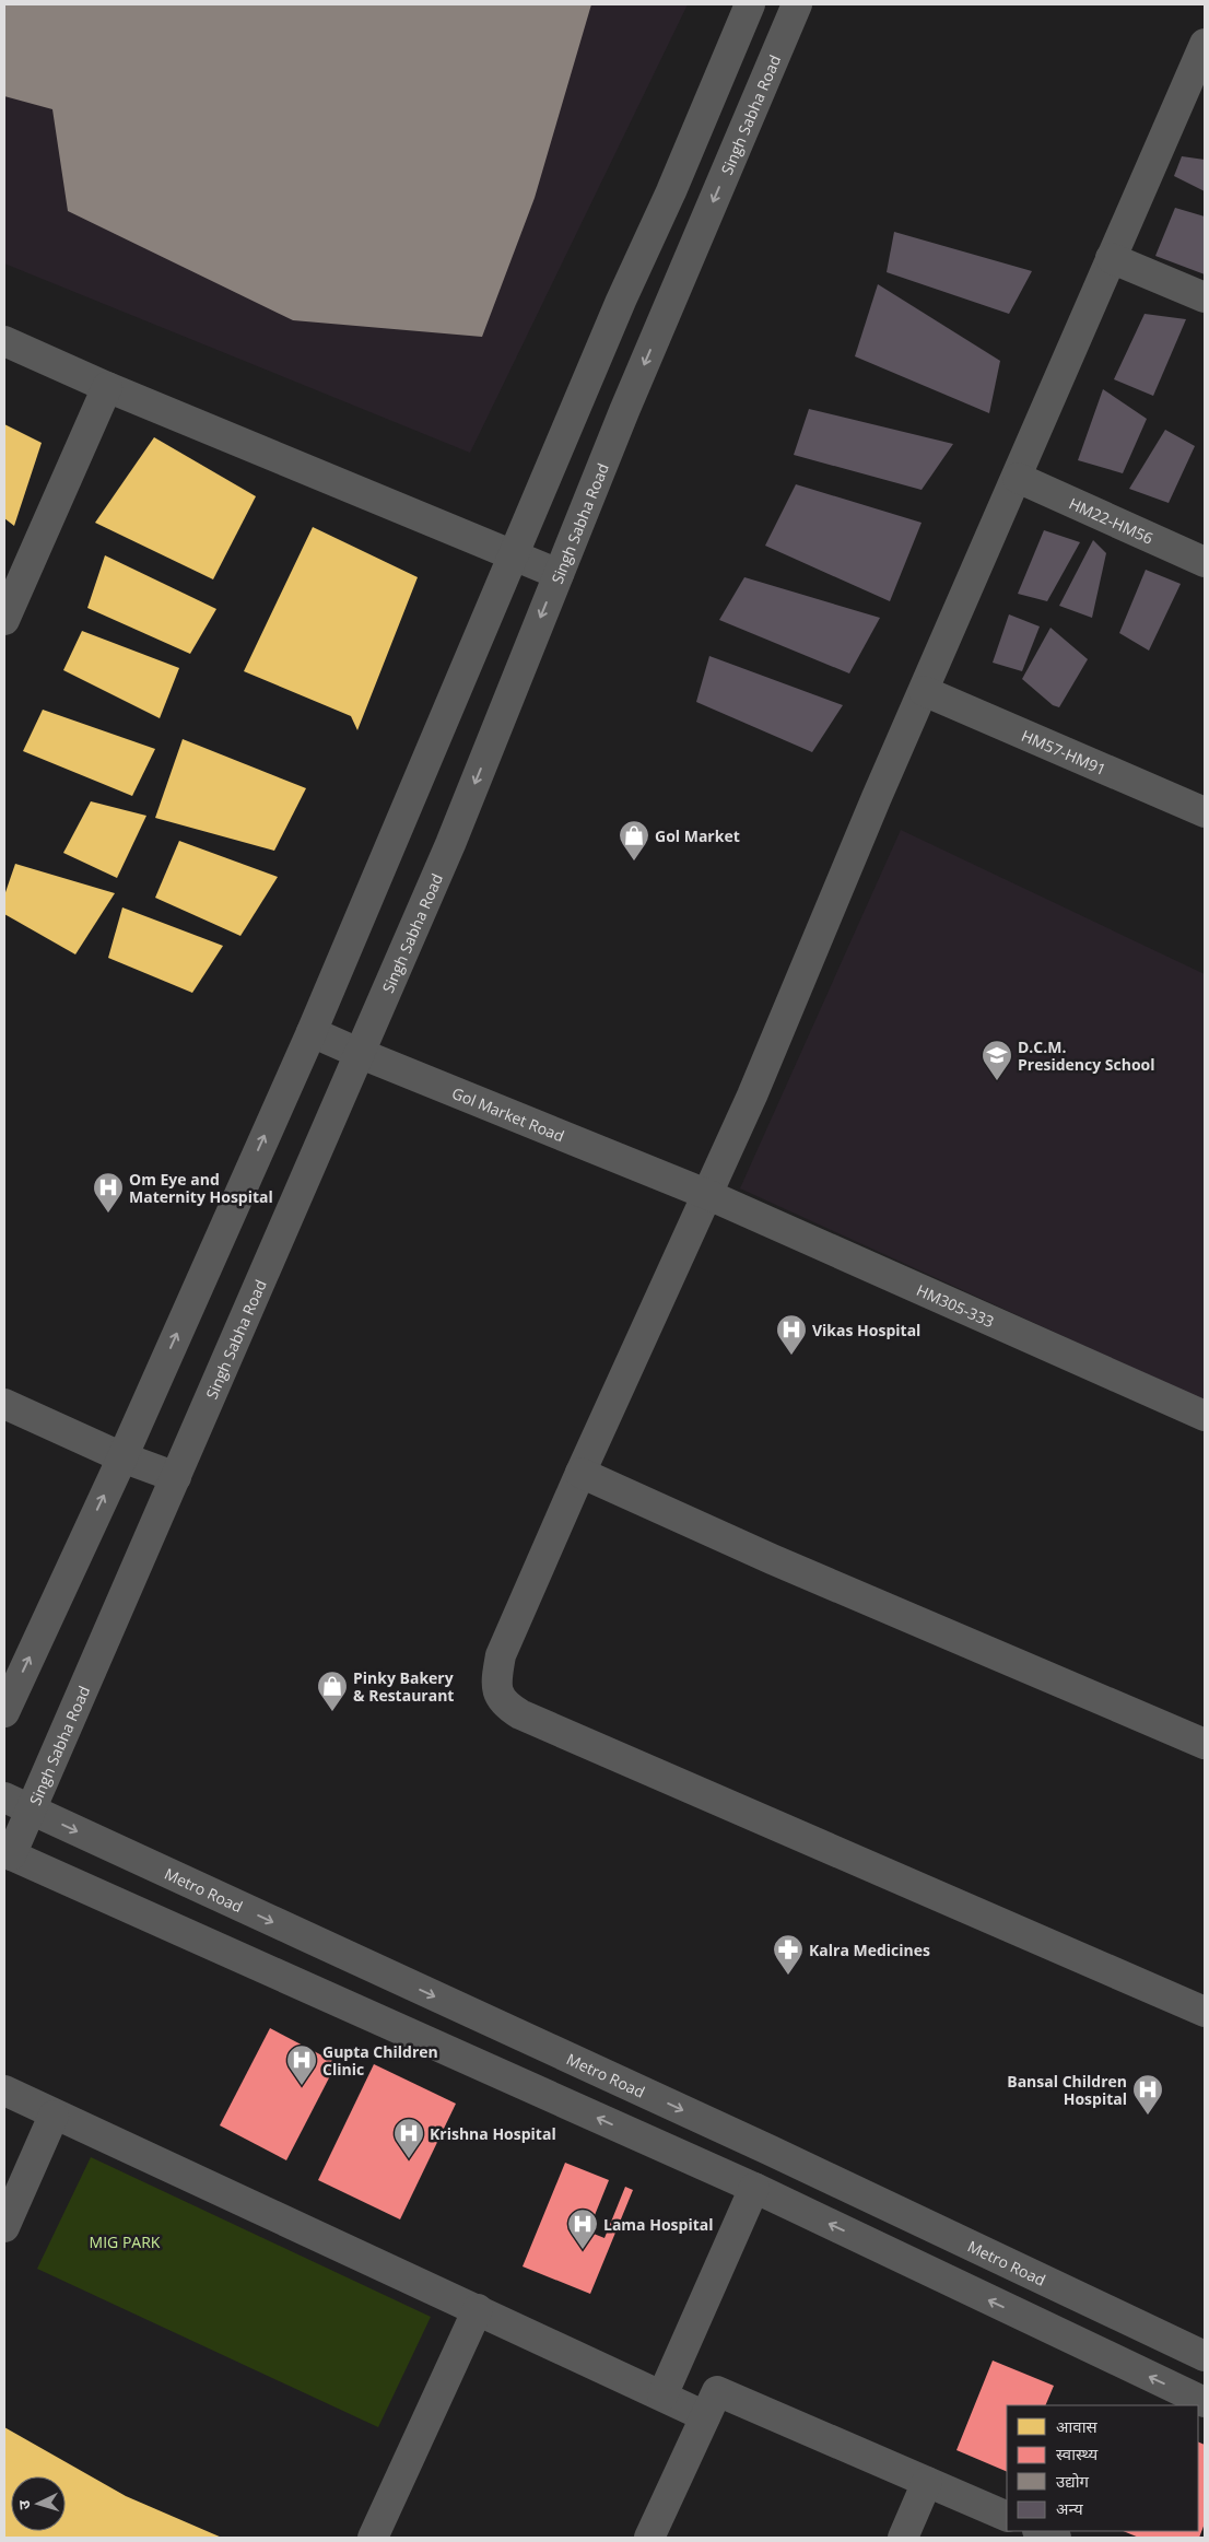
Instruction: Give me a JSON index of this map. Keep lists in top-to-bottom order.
{
  "streets": {
    "street": [
      "Singh Sabha Road",
      "HM22-HM56",
      "HM57-HM91",
      "Gol Market Road",
      "HM305-333",
      "Metro Road"
    ]
  },
  "crossings": [
    ["Singh Sabha Road", "Gol Market Road"],
    ["Singh Sabha Road", "Metro Road"],
    ["Gol Market Road", "HM305-333"]
  ],
  "parks": ["MIG PARK"],
  "places": {
    "shop": ["Gol Market", "Pinky Bakery & Restaurant"],
    "school or university": ["D.C.M. Presidency School"],
    "hospital": [
      "Om Eye and Maternity Hospital",
      "Vikas Hospital",
      "Gupta Children Clinic",
      "Bansal Children Hospital",
      "Krishna Hospital",
      "Lama Hospital"
    ],
    "pharmacy": ["Kalra Medicines"]
  },
  "legend": [
    "आवास",
    "स्वास्थ्य",
    "उद्योग",
    "अन्य"
  ],
  "north": "left"
}
